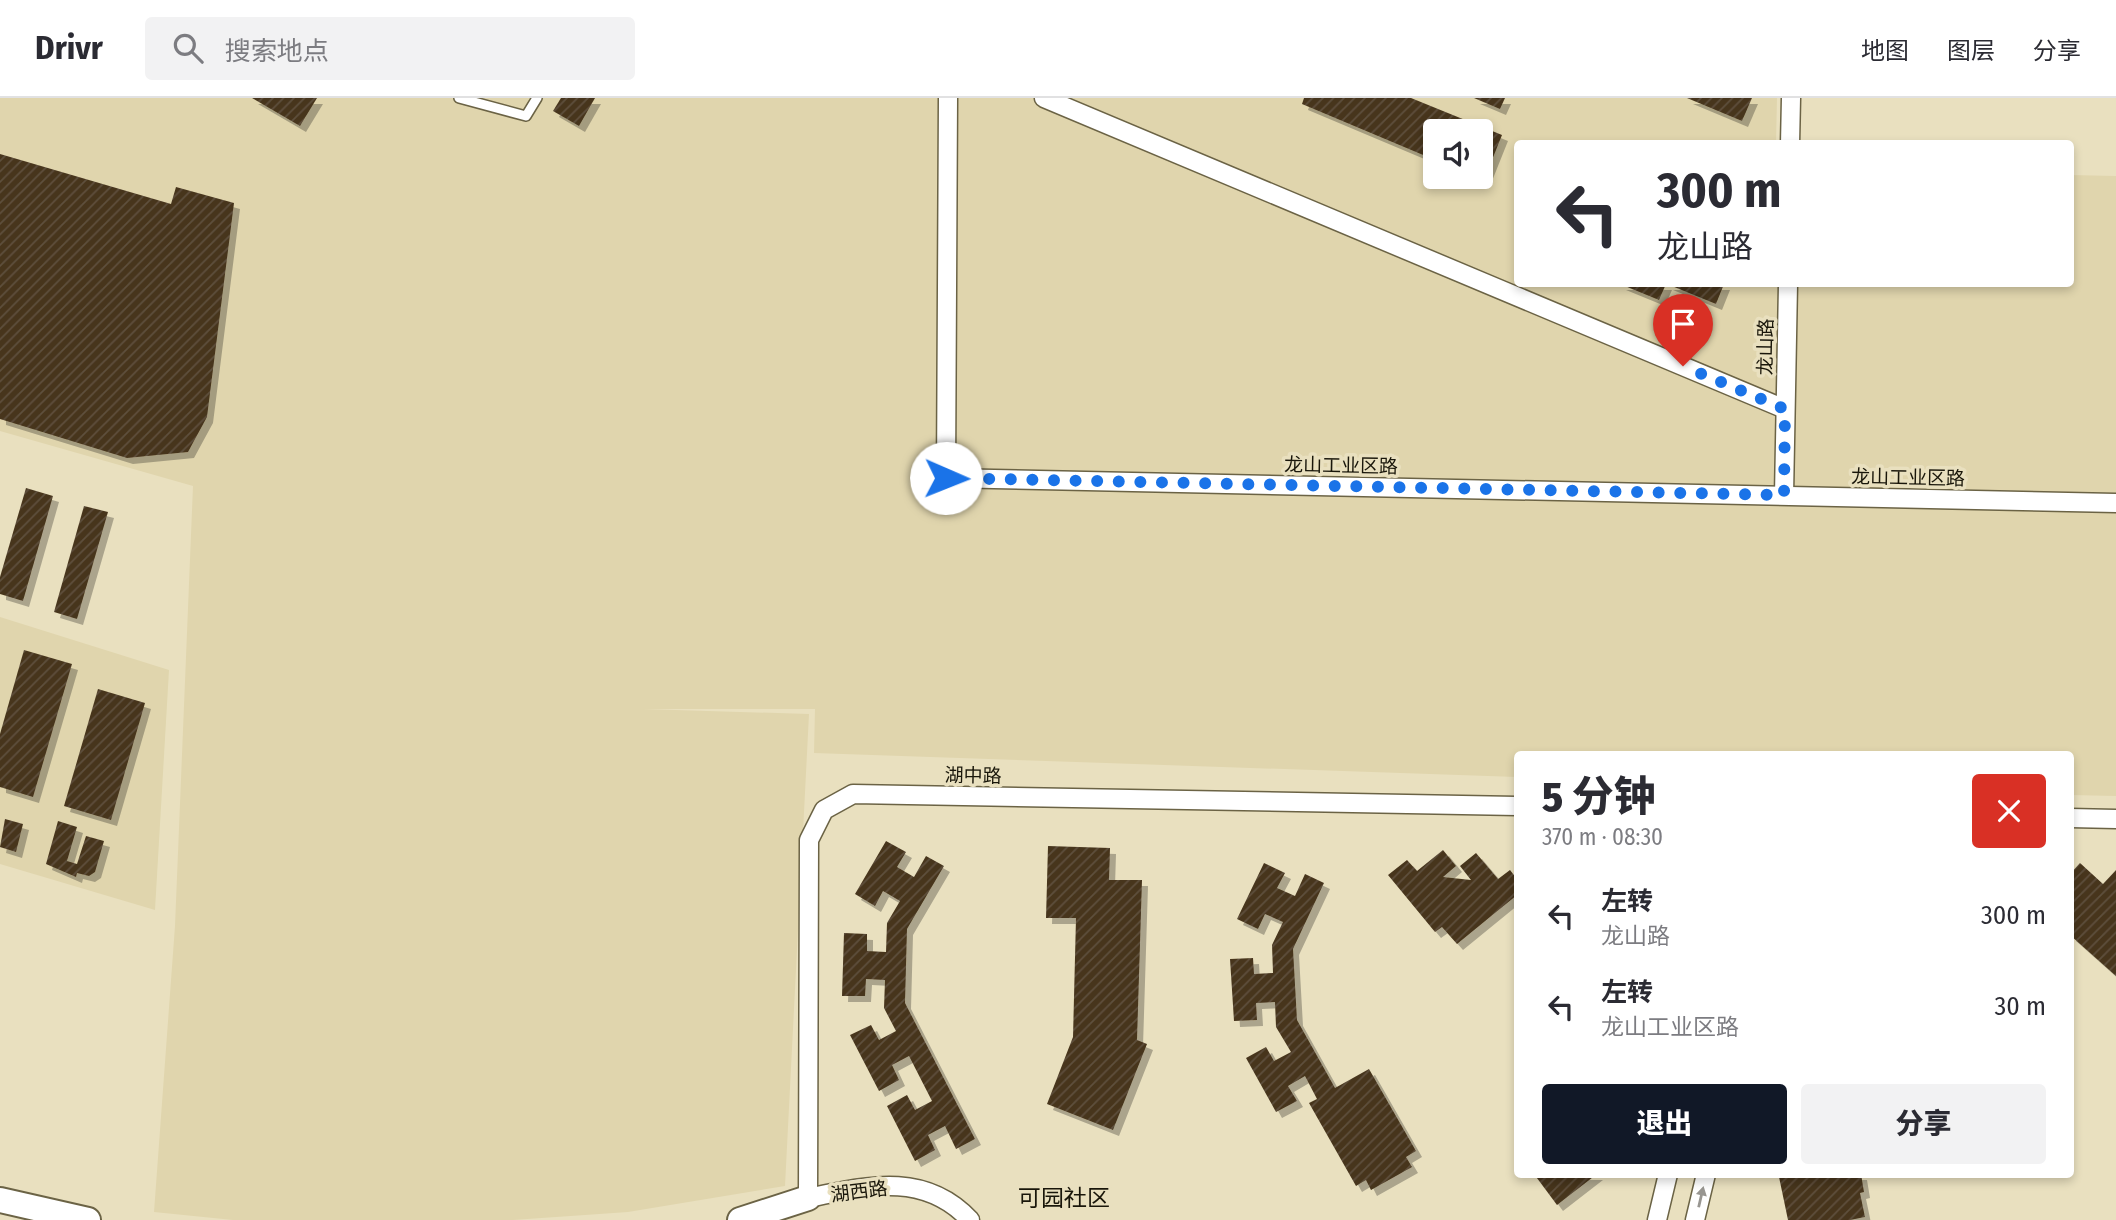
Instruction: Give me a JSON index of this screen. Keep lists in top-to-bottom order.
{
  "streets": {
    "street": [
      "龙山路",
      "龙山工业区路",
      "湖中路",
      "湖西路"
    ]
  },
  "crossings": [
    ["龙山路", "龙山工业区路"],
    ["湖中路", "湖西路"]
  ],
  "districts": ["可园社区"],
  "page": {
    "header": "Drivr",
    "search": "搜索地点",
    "nav": ["地图", "图层", "分享"],
    "turn": ["300 m", "龙山路"],
    "heading": ["5 分钟", "370 m · 08:30"],
    "list": [
      {
        "name": "左转",
        "note": "龙山路",
        "value": "300 m"
      },
      {
        "name": "左转",
        "note": "龙山工业区路",
        "value": "30 m"
      }
    ],
    "buttons": ["退出", "分享"]
  }
}
